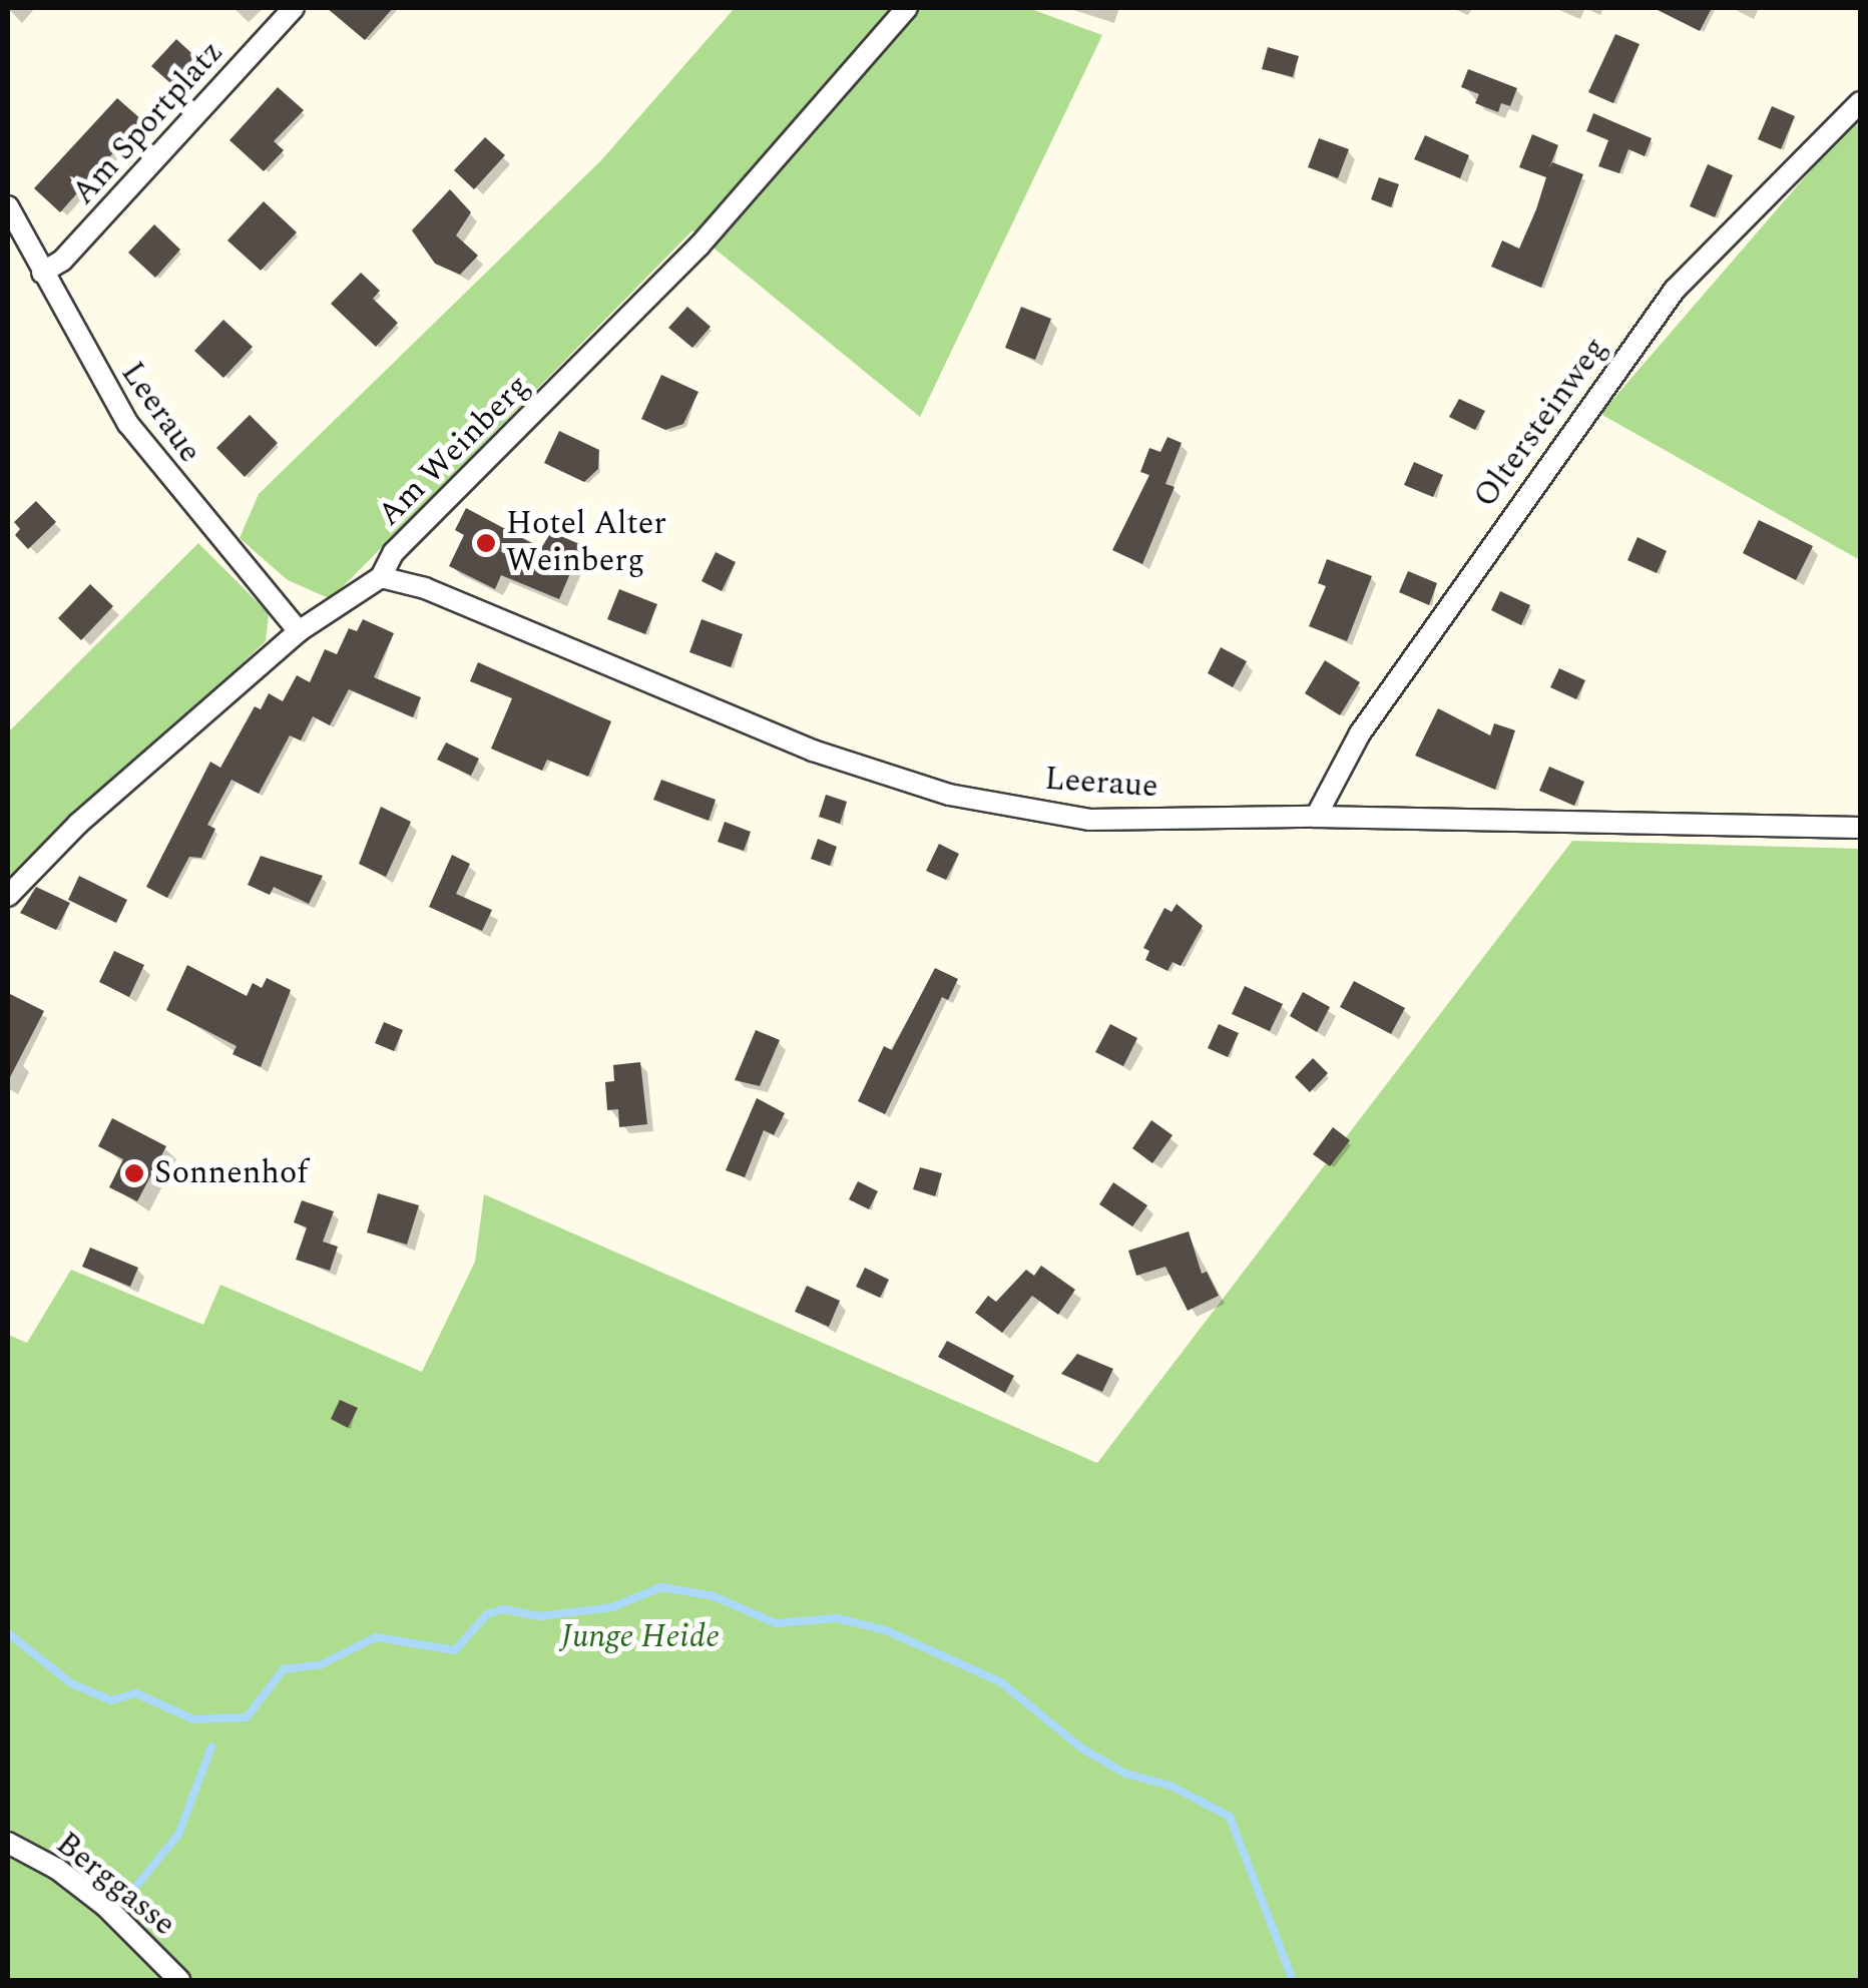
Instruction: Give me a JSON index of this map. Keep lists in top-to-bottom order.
{
  "streets": {
    "street": [
      "Am Sportplatz",
      "Leeraue",
      "Oltersteinweg",
      "Am Weinberg",
      "Berggasse"
    ]
  },
  "crossings": [
    ["Am Sportplatz", "Leeraue"],
    ["Leeraue", "Oltersteinweg"],
    ["Leeraue", "Am Weinberg"]
  ],
  "parks": ["Junge Heide"],
  "places": ["Hotel Alter Weinberg", "Sonnenhof"]
}
